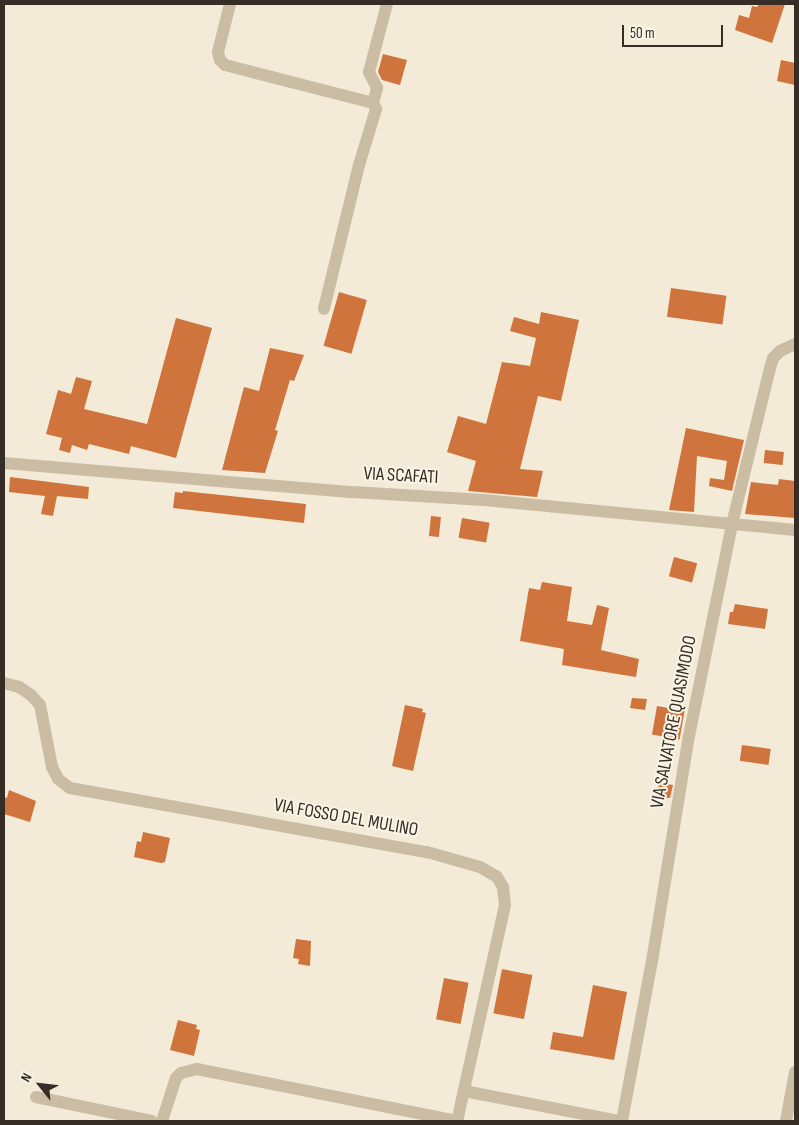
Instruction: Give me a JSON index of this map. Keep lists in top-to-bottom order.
{
  "streets": {
    "street": ["VIA SCAFATI", "VIA SALVATORE QUASIMODO", "VIA FOSSO DEL MULINO"]
  },
  "crossings": [
    ["VIA SCAFATI", "VIA SALVATORE QUASIMODO"]
  ],
  "scale_bar": "50 m",
  "north": "top left"
}
